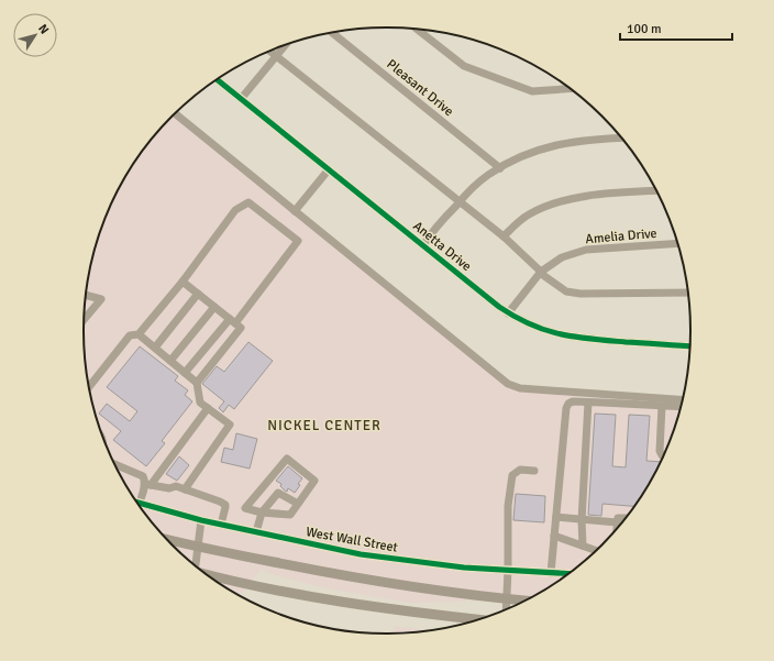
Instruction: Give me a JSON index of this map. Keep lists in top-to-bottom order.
{
  "streets": {
    "street": [
      "Pleasant Drive",
      "Amelia Drive",
      "Anetta Drive",
      "West Wall Street"
    ]
  },
  "crossings": [
    ["Amelia Drive", "Anetta Drive"]
  ],
  "districts": ["NICKEL CENTER"],
  "scale_bar": "100 m",
  "north": "top right"
}
